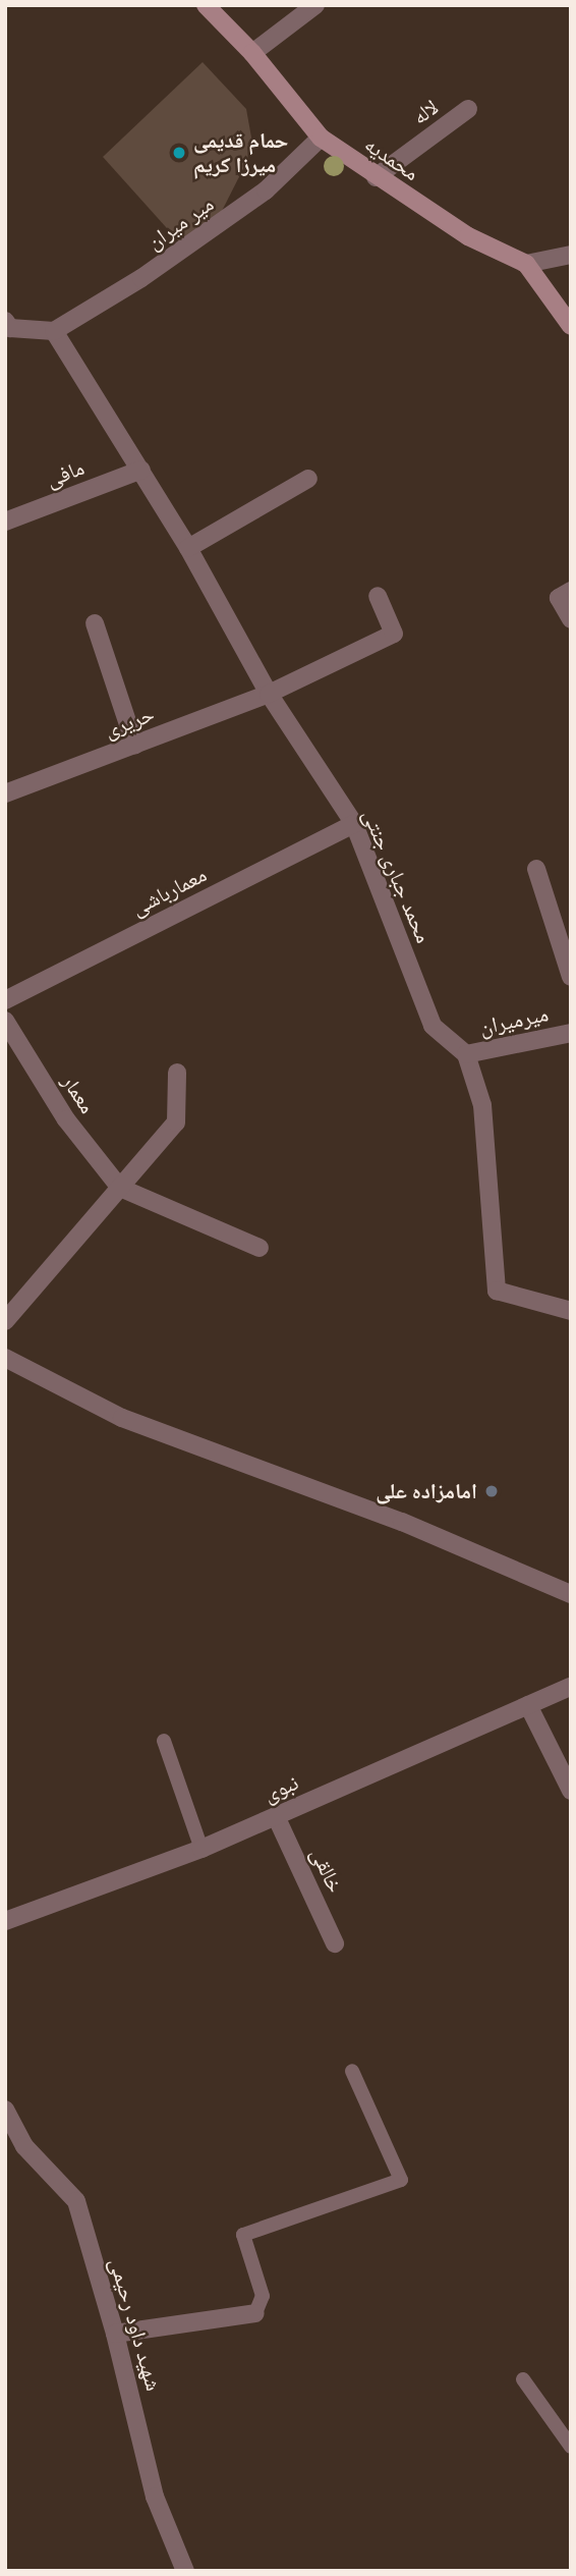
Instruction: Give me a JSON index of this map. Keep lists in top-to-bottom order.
{
  "streets": {
    "street": [
      "لاله",
      "محمدیه",
      "میر میران",
      "مافی",
      "حریری",
      "محمد جباری جنتی",
      "معمارباشی",
      "میرمیران",
      "معمار",
      "نبوی",
      "خالقی",
      "شهید داود رحیمی"
    ]
  },
  "crossings": [
    ["لاله", "محمدیه"],
    ["محمدیه", "میر میران"],
    ["میر میران", "محمد جباری جنتی"],
    ["مافی", "محمد جباری جنتی"],
    ["حریری", "محمد جباری جنتی"],
    ["محمد جباری جنتی", "معمارباشی"],
    ["محمد جباری جنتی", "میرمیران"],
    ["نبوی", "خالقی"]
  ],
  "places": ["حمام قدیمی میرزا کریم", "امامزاده علی"]
}
